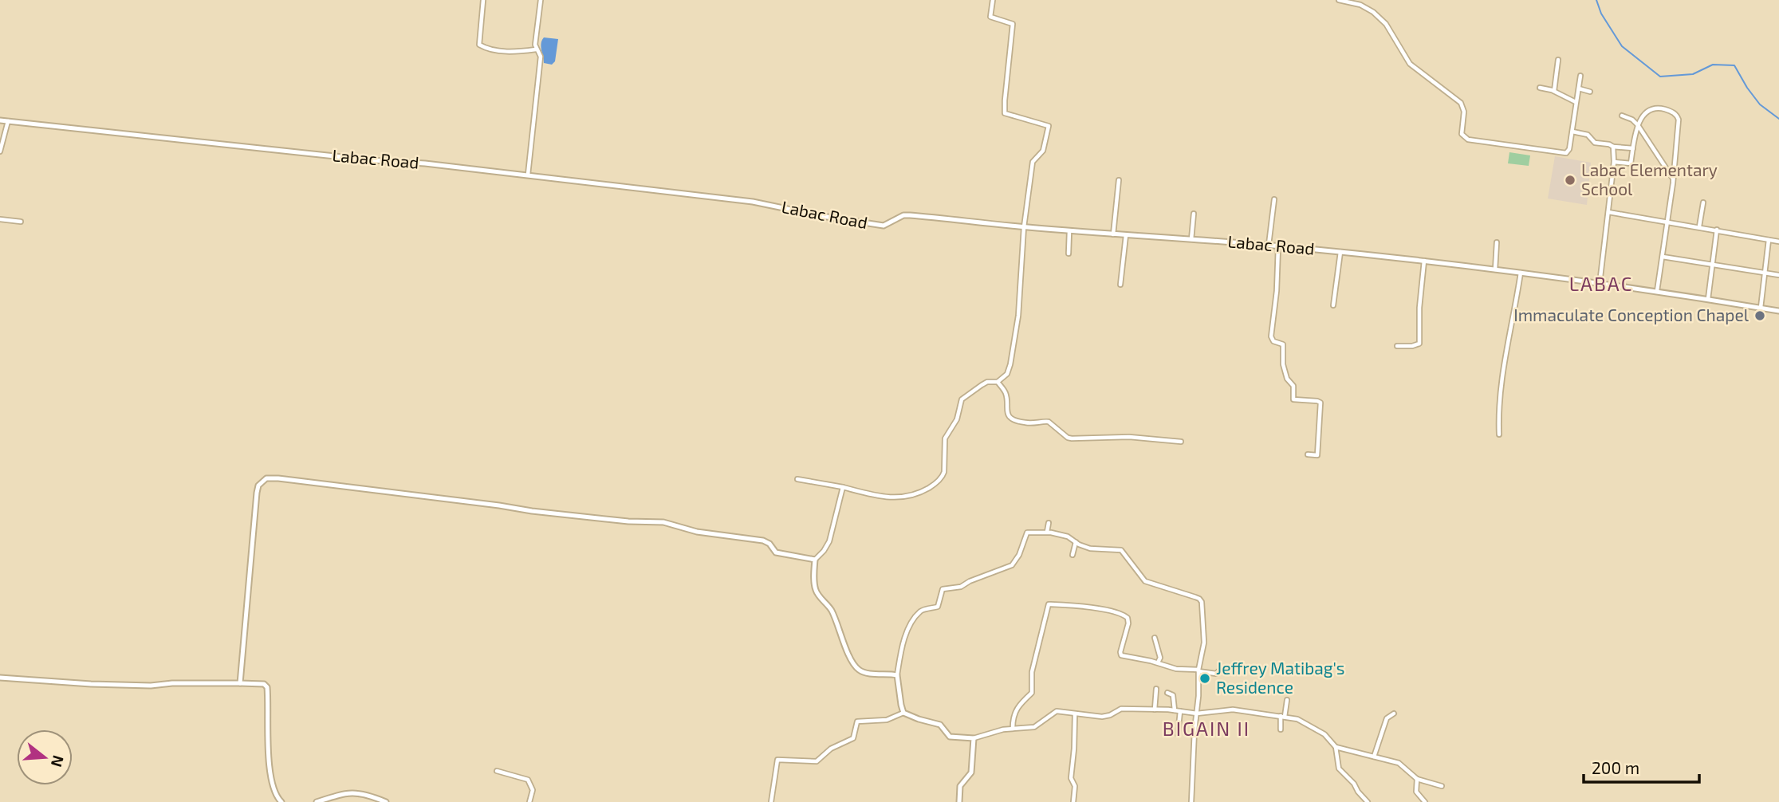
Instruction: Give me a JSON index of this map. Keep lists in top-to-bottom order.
{
  "streets": {
    "street": ["Labac Road"]
  },
  "districts": ["LABAC", "BIGAIN II"],
  "places": ["Labac Elementary School", "Immaculate Conception Chapel", "Jeffrey Matibag's Residence"],
  "scale_bar": "200 m",
  "north": "right"
}
